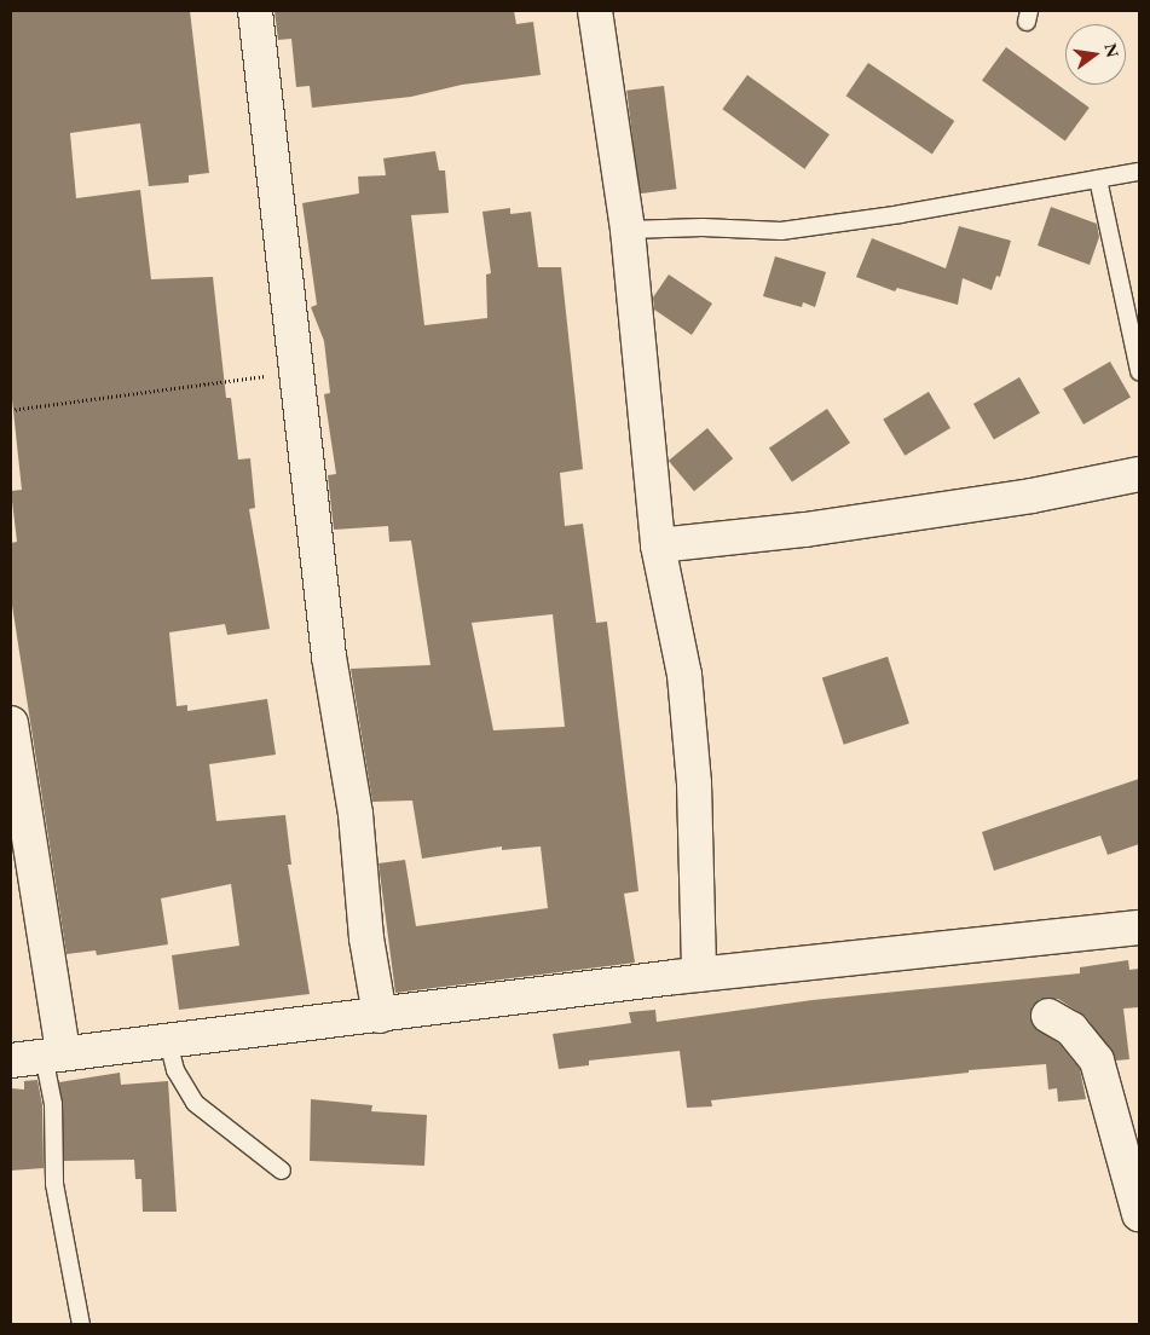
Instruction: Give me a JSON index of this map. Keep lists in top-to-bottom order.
{
  "north": "right"
}
